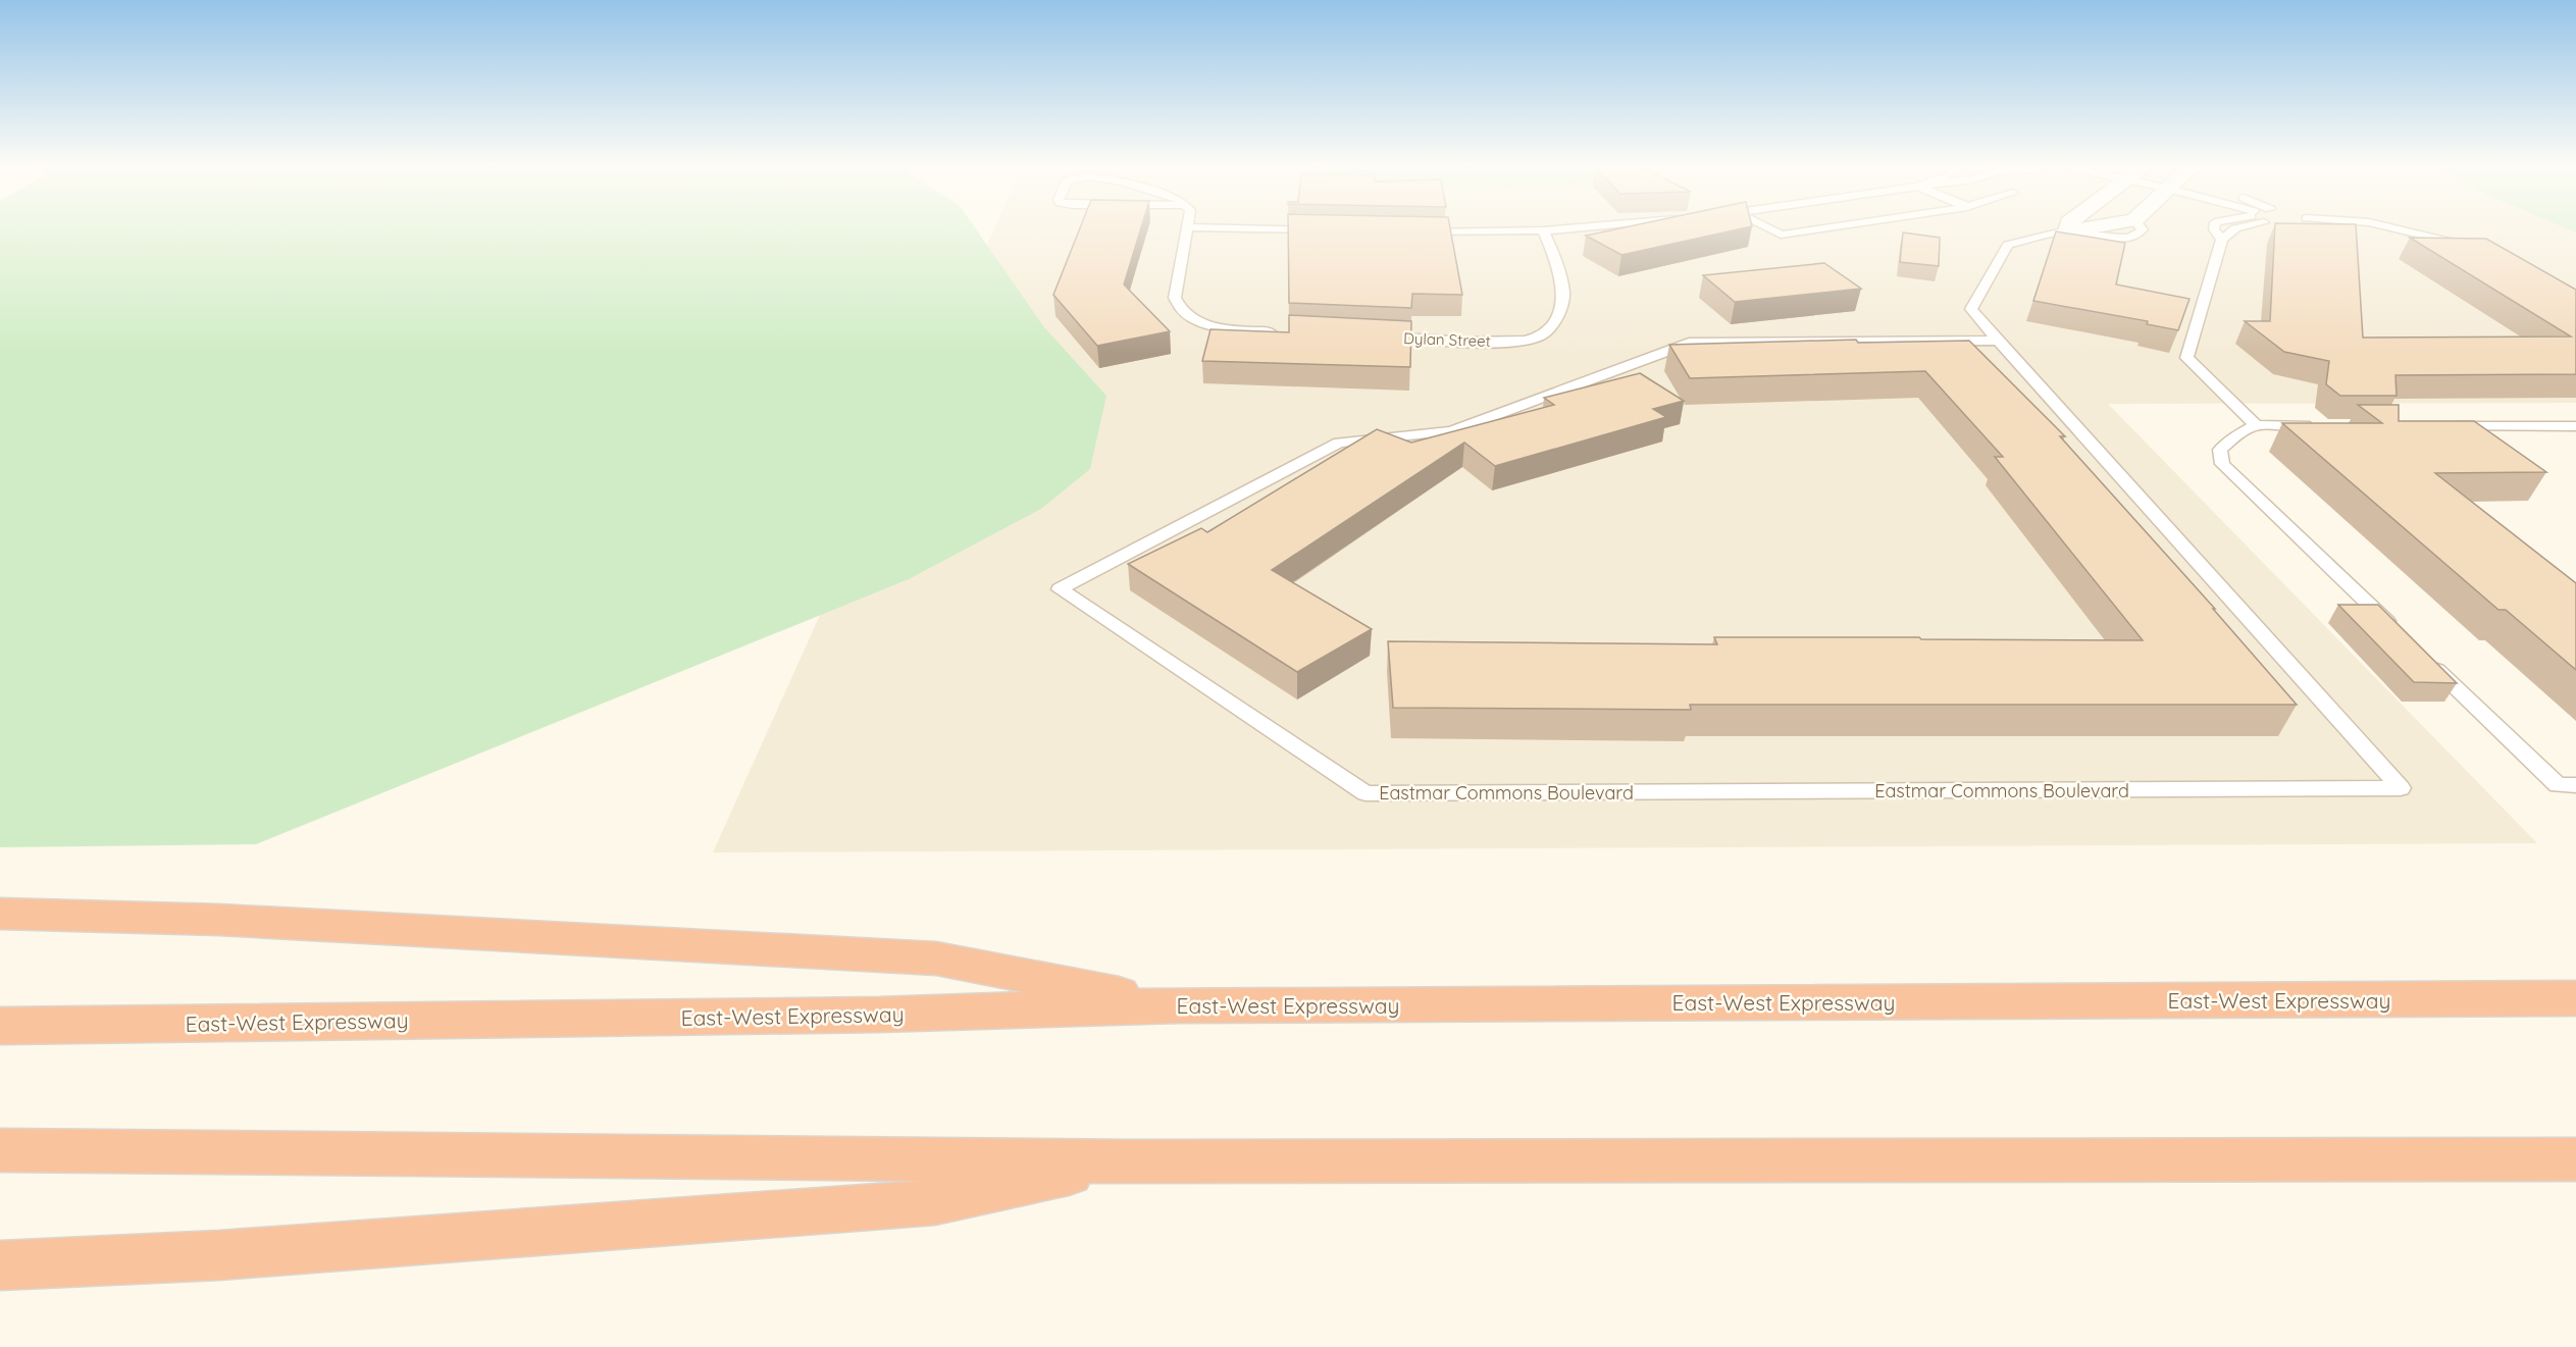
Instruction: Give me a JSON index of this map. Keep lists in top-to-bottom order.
{
  "streets": {
    "highway": ["East-West Expressway"],
    "street": ["Eastmar Commons Boulevard"],
    "lane": ["Dylan Street"]
  }
}
